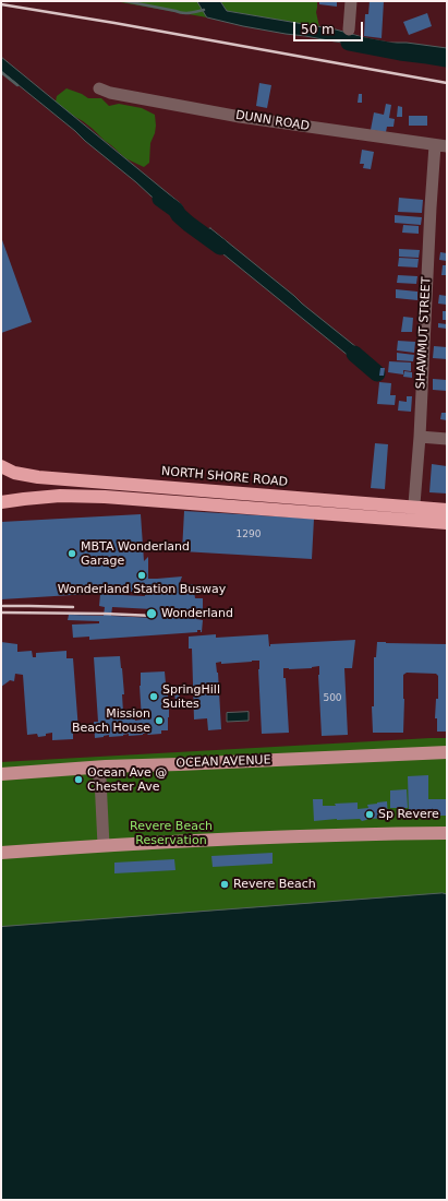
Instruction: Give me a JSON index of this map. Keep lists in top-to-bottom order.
{
  "streets": {
    "highway": ["NORTH SHORE ROAD"],
    "main road": ["OCEAN AVENUE"],
    "street": ["DUNN ROAD", "SHAWMUT STREET"]
  },
  "crossings": [
    ["DUNN ROAD", "SHAWMUT STREET"],
    ["SHAWMUT STREET", "NORTH SHORE ROAD"]
  ],
  "parks": ["Revere Beach Reservation"],
  "places": [
    "MBTA Wonderland Garage",
    "Wonderland Station Busway",
    "Wonderland",
    "SpringHill Suites",
    "Mission Beach House",
    "Ocean Ave @ Chester Ave",
    "Sp Revere",
    "Revere Beach"
  ],
  "house_numbers": ["1290", "500"],
  "scale_bar": "50 m"
}
